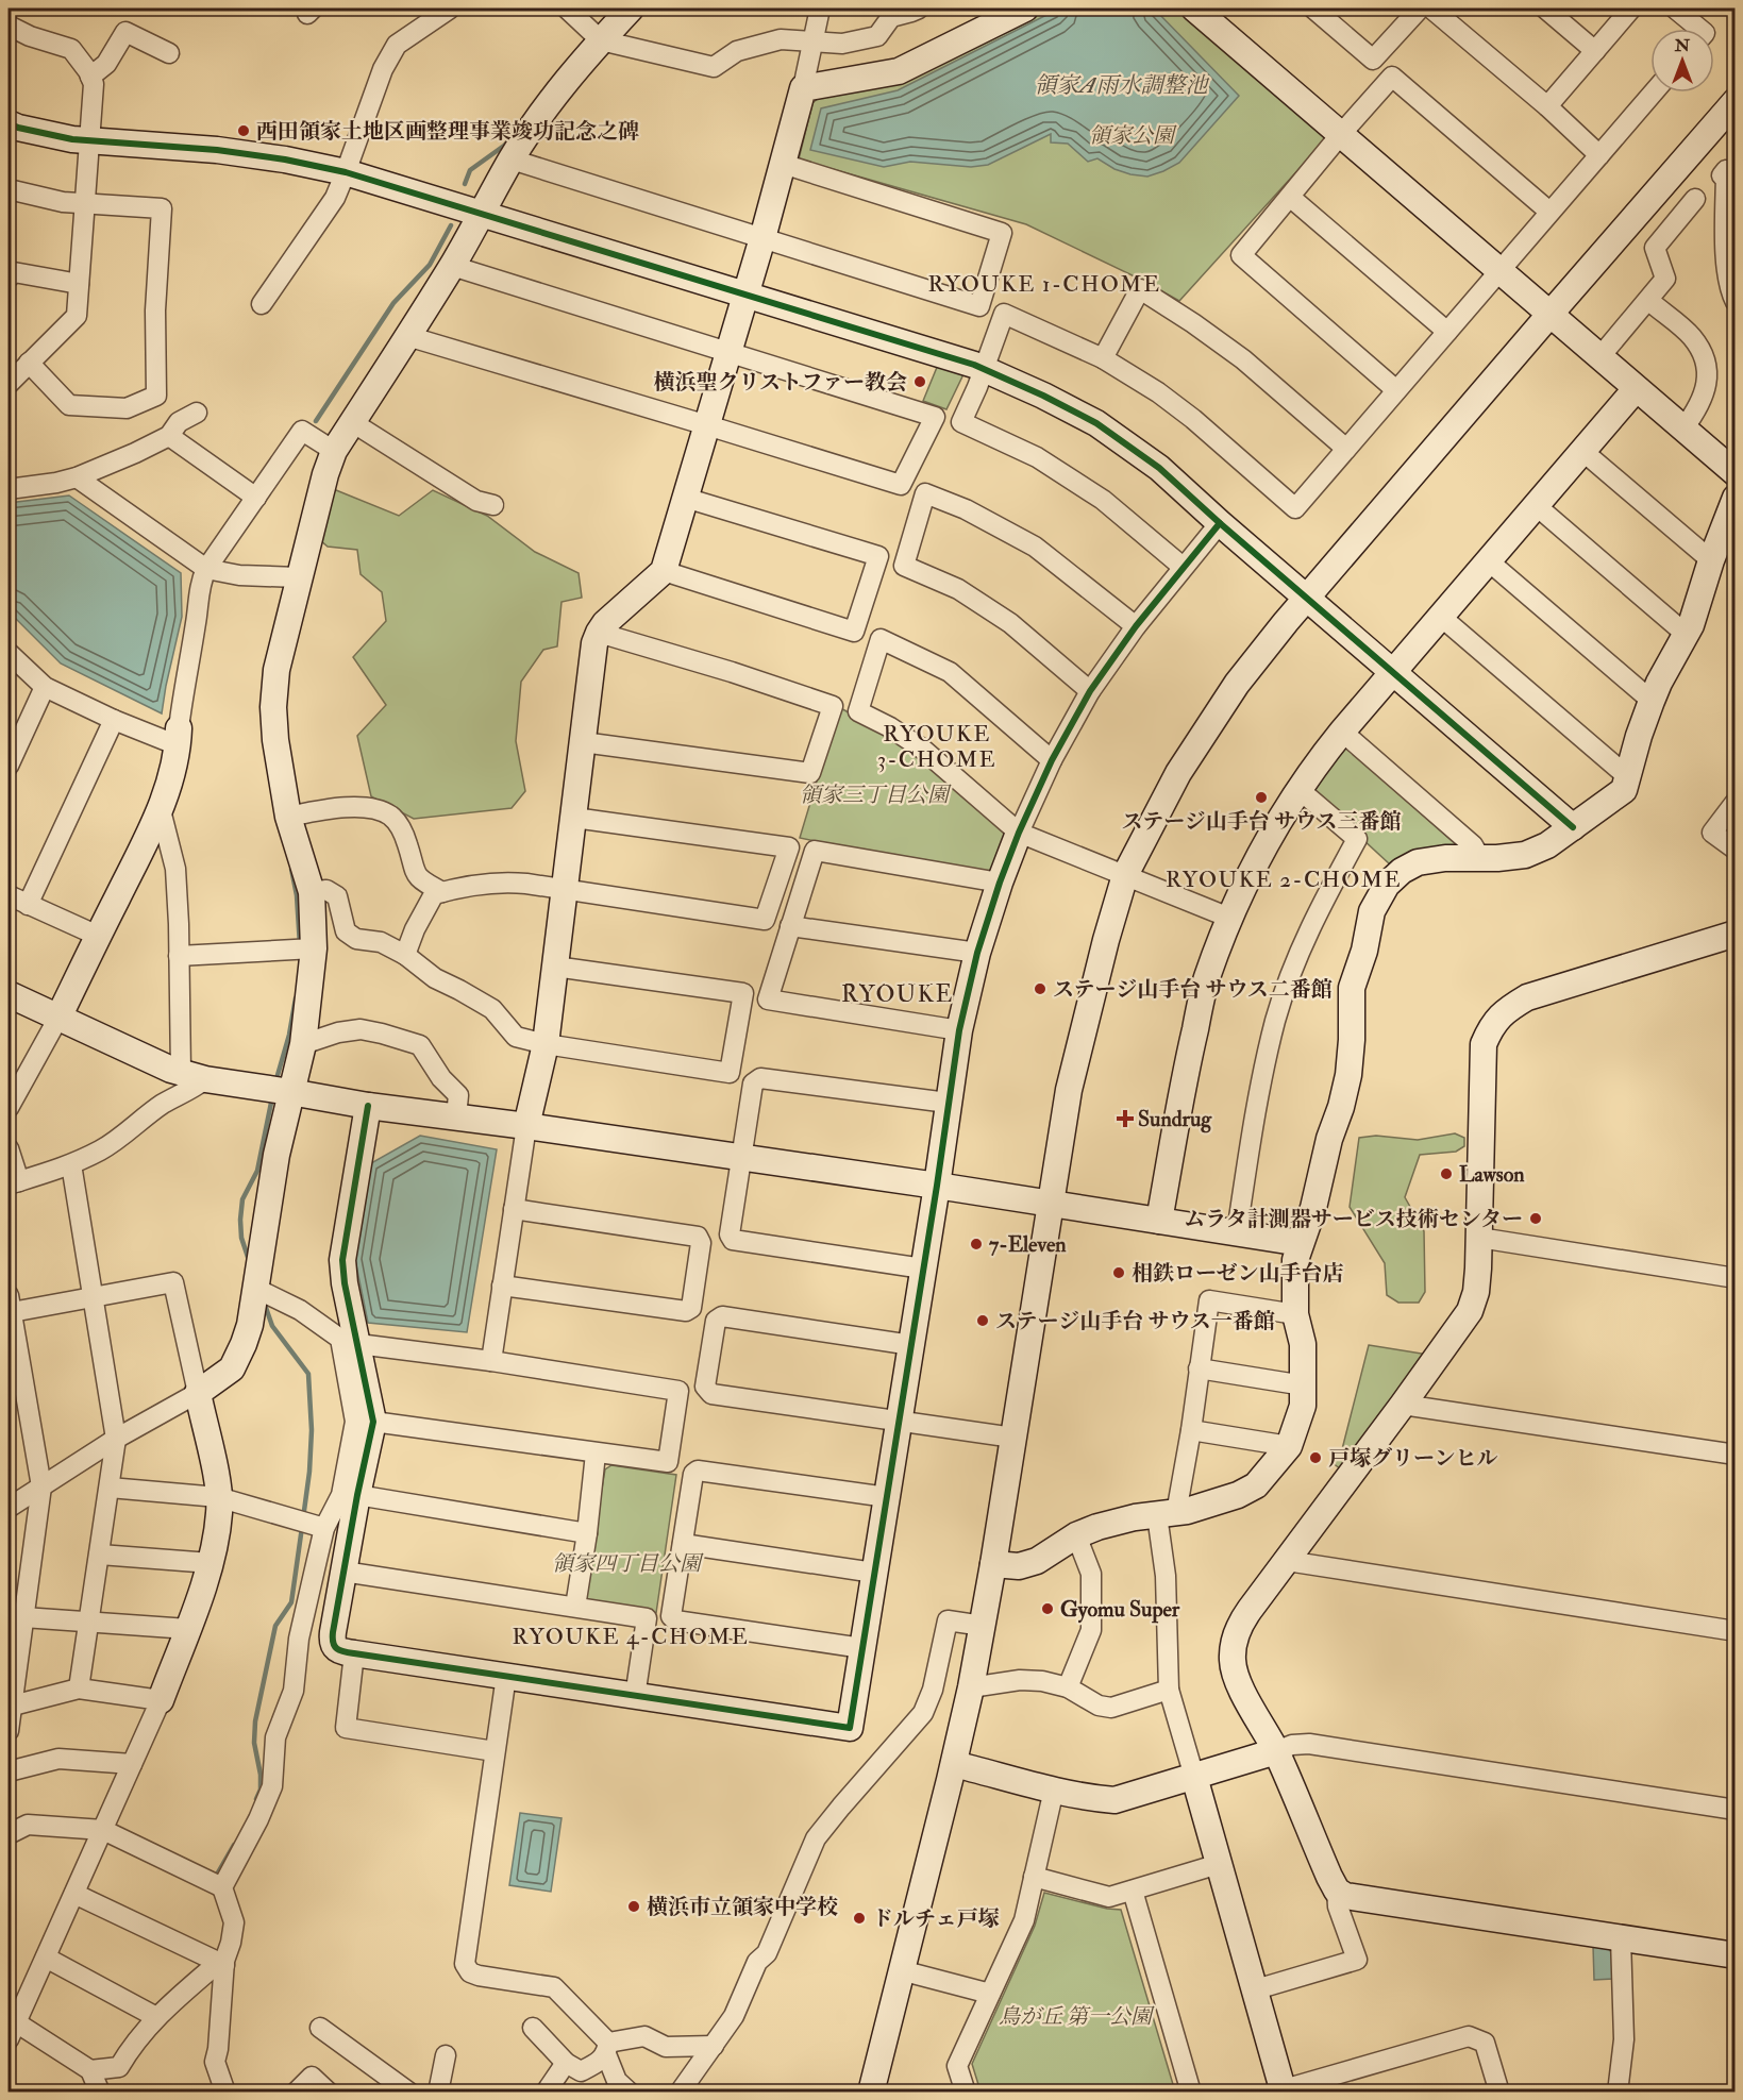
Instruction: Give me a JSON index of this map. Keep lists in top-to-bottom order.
{
  "districts": [
    "RYOUKE 1-CHOME",
    "RYOUKE 3-CHOME",
    "RYOUKE 2-CHOME",
    "RYOUKE",
    "RYOUKE 4-CHOME"
  ],
  "water": ["領家A雨水調整池"],
  "parks": [
    "領家公園",
    "領家三丁目公園",
    "領家四丁目公園",
    "鳥が丘 第一公園"
  ],
  "places": {
    "other": [
      "西田領家土地区画整理事業竣功記念之碑",
      "横浜聖クリストファー教会",
      "ステージ山手台 サウス三番館",
      "ステージ山手台 サウス二番館",
      "Lawson",
      "ムラタ計測器サービス技術センター",
      "7-Eleven",
      "相鉄ローゼン山手台店",
      "ステージ山手台 サウス一番館",
      "戸塚グリーンヒル",
      "Gyomu Super",
      "横浜市立領家中学校",
      "ドルチェ戸塚"
    ],
    "health": ["Sundrug"]
  },
  "north": "top"
}
